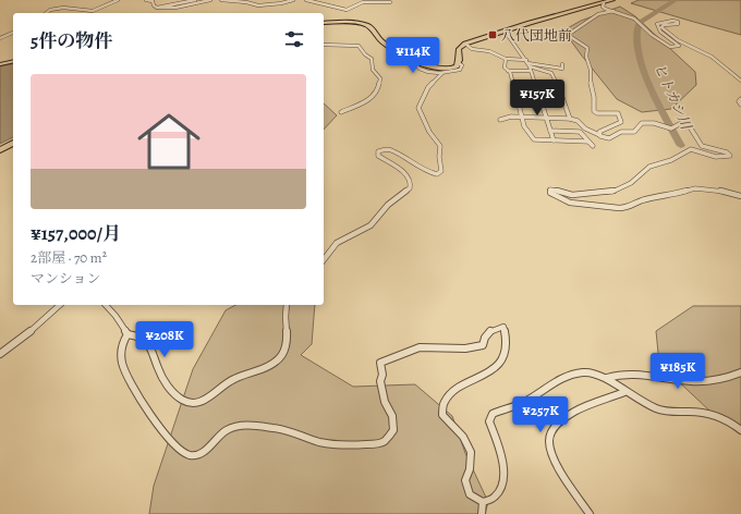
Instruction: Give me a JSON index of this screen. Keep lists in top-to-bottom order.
{
  "water": ["ヒトカシ川"],
  "places": {
    "transit": ["八代団地前"]
  },
  "page": {
    "heading": "5件の物件",
    "price": [
      "¥114K",
      "¥157K",
      "¥208K",
      "¥185K",
      "¥257K"
    ],
    "list": [
      {
        "name": "¥157,000/月",
        "note": "2部屋 · 70 m² · マンション"
      }
    ]
  }
}
